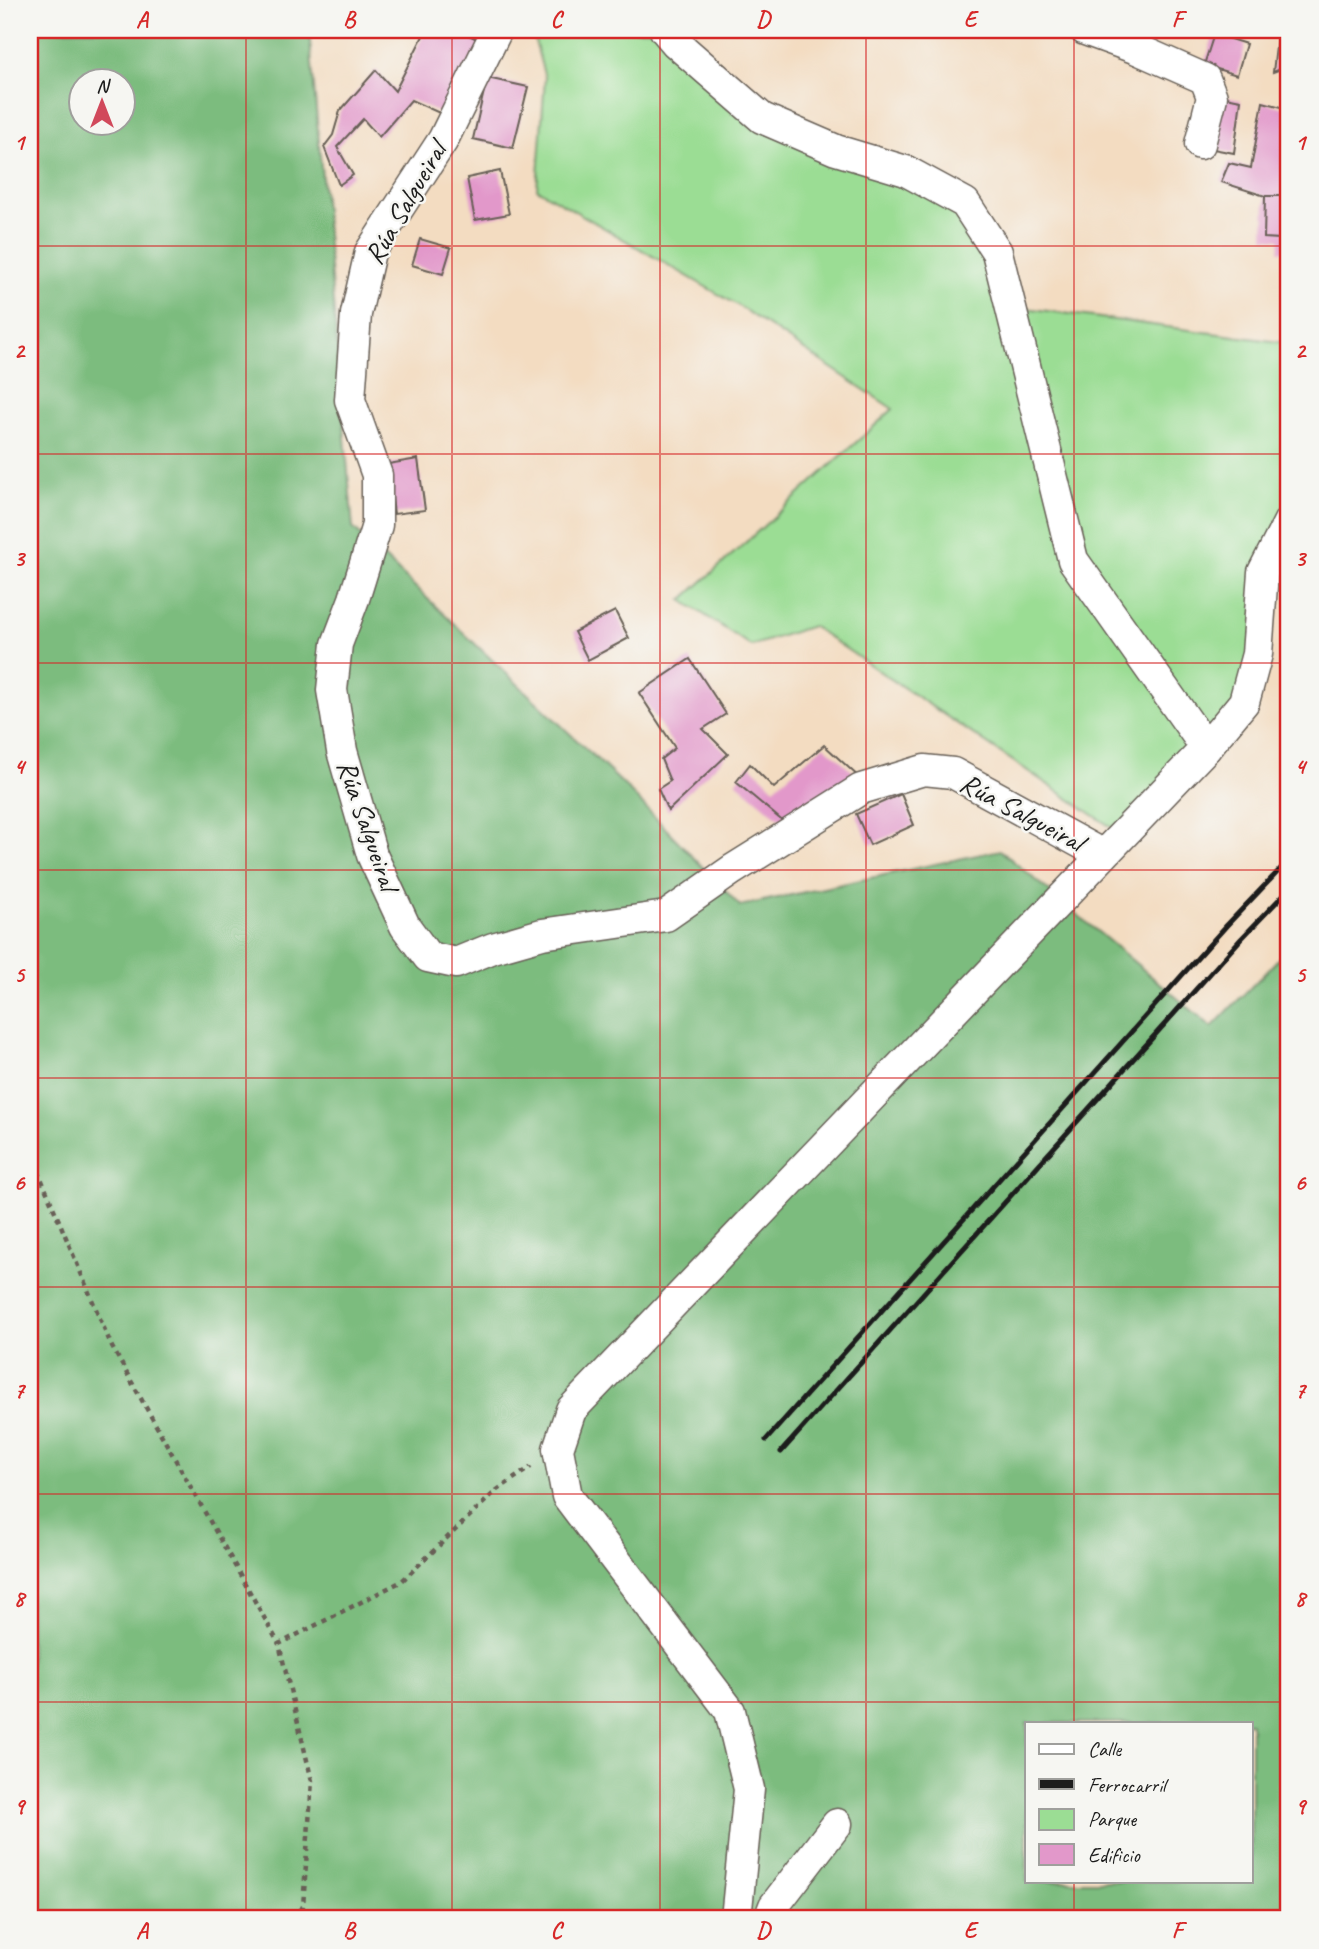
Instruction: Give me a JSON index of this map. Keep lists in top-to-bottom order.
{
  "streets": {
    "street": ["Rúa Salgueiral"]
  },
  "legend": [
    "Calle",
    "Ferrocarril",
    "Parque",
    "Edificio"
  ],
  "north": "top",
  "grid": {
    "columns": [
      "A",
      "B",
      "C",
      "D",
      "E",
      "F"
    ],
    "rows": [
      "1",
      "2",
      "3",
      "4",
      "5",
      "6",
      "7",
      "8",
      "9"
    ]
  }
}
